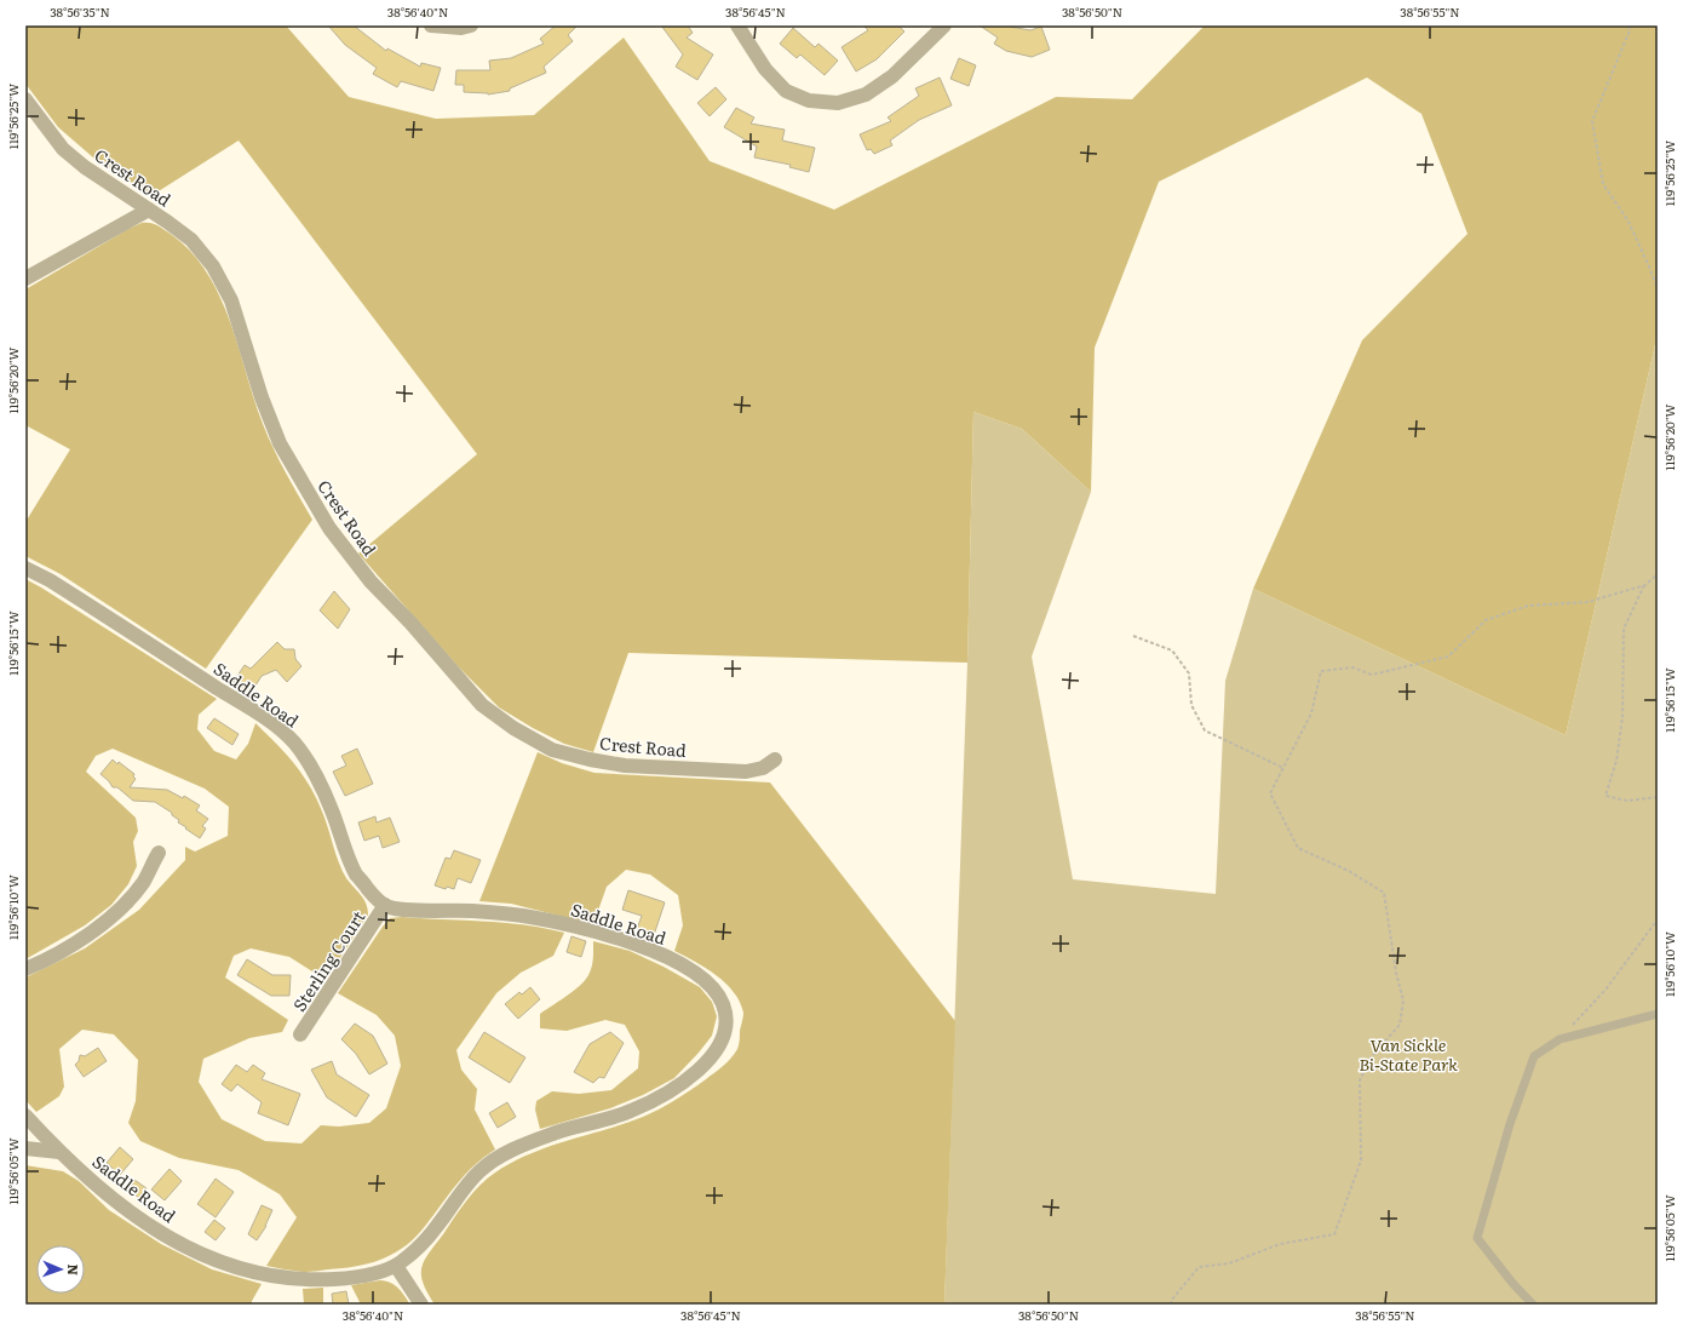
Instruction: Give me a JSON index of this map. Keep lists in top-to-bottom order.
{
  "streets": {
    "street": ["Crest Road", "Saddle Road", "Sterling Court"]
  },
  "crossings": [
    ["Saddle Road", "Sterling Court"]
  ],
  "parks": ["Van Sickle Bi-State Park"],
  "north": "right",
  "coordinates": [
    "38°56'35\"N",
    "38°56'40\"N",
    "38°56'45\"N",
    "38°56'50\"N",
    "38°56'55\"N",
    "119°56'25\"W",
    "119°56'20\"W",
    "119°56'15\"W",
    "119°56'10\"W",
    "119°56'05\"W"
  ]
}
